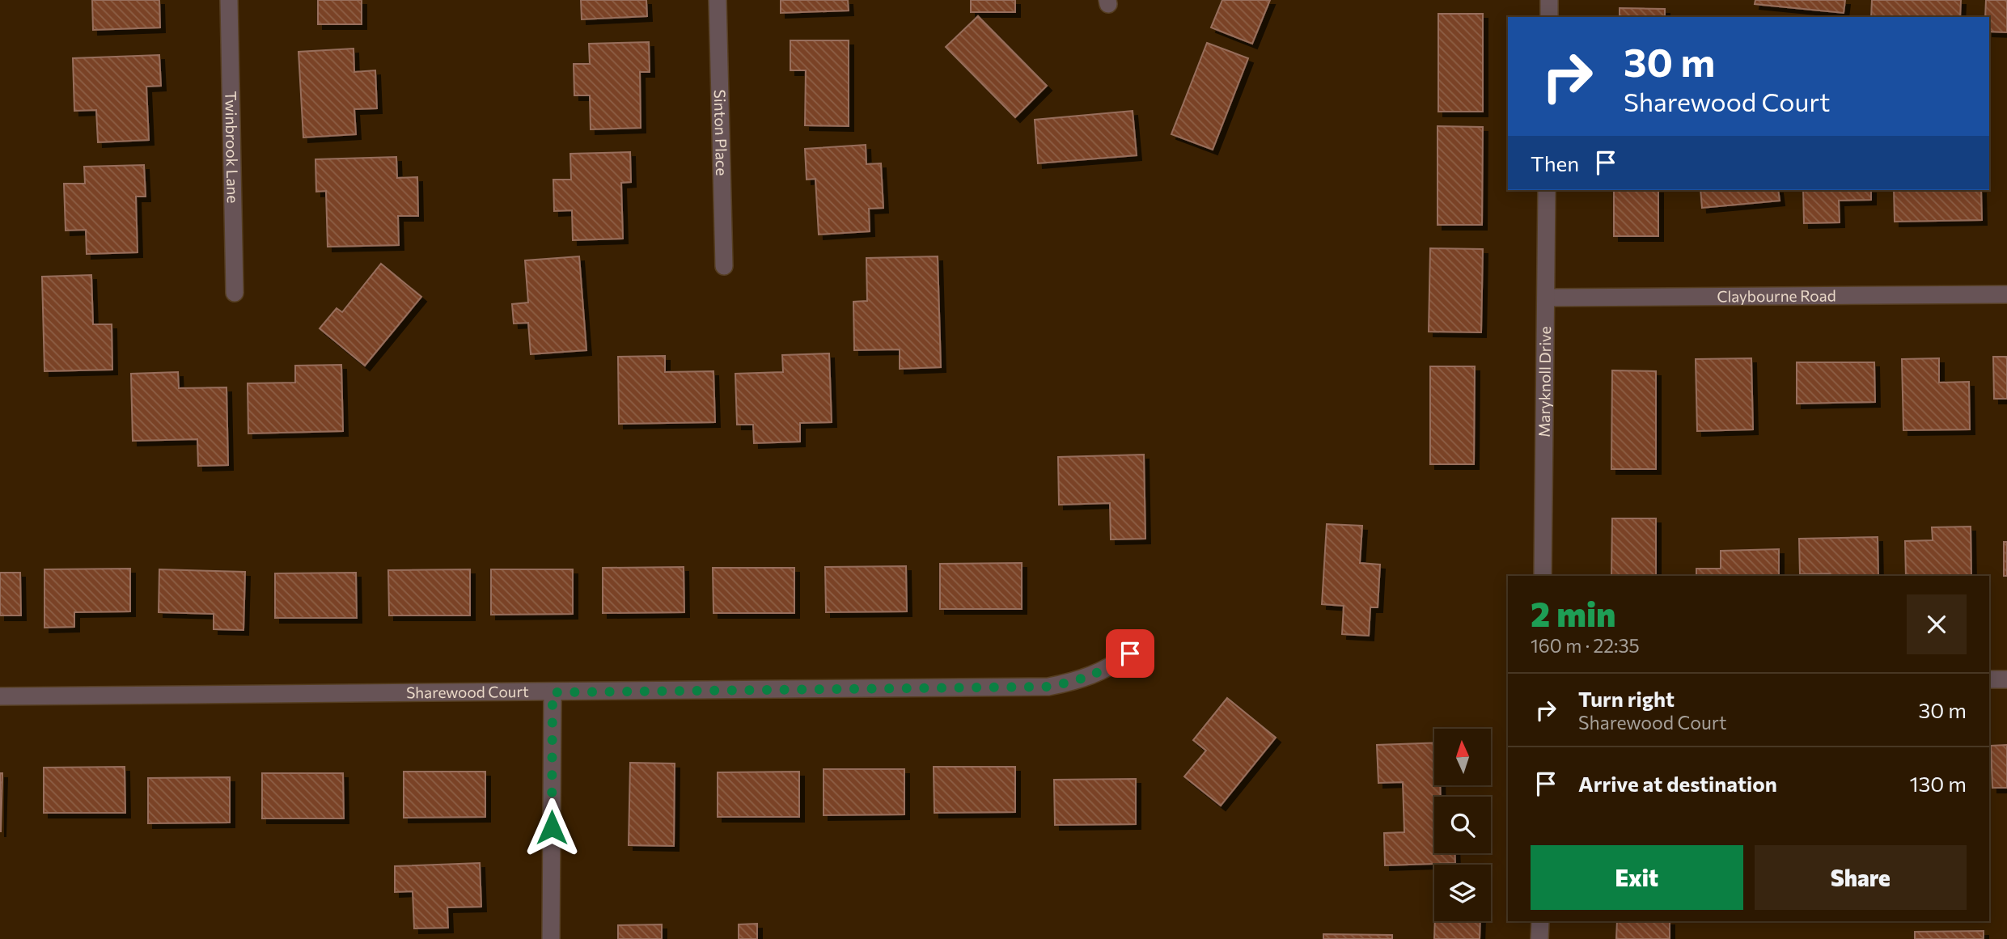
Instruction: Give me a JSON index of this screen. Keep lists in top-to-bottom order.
{
  "streets": {
    "street": [
      "Sinton Place",
      "Twinbrook Lane",
      "Claybourne Road",
      "Maryknoll Drive",
      "Sharewood Court"
    ]
  },
  "crossings": [
    ["Claybourne Road", "Maryknoll Drive"]
  ],
  "north": "top",
  "page": {
    "turn": ["30 m", "Sharewood Court"],
    "then": "Then",
    "heading": ["2 min", "160 m · 22:35"],
    "list": [
      {
        "name": "Turn right",
        "note": "Sharewood Court",
        "value": "30 m"
      },
      {
        "name": "Arrive at destination",
        "value": "130 m"
      }
    ],
    "buttons": ["Exit", "Share"]
  }
}
